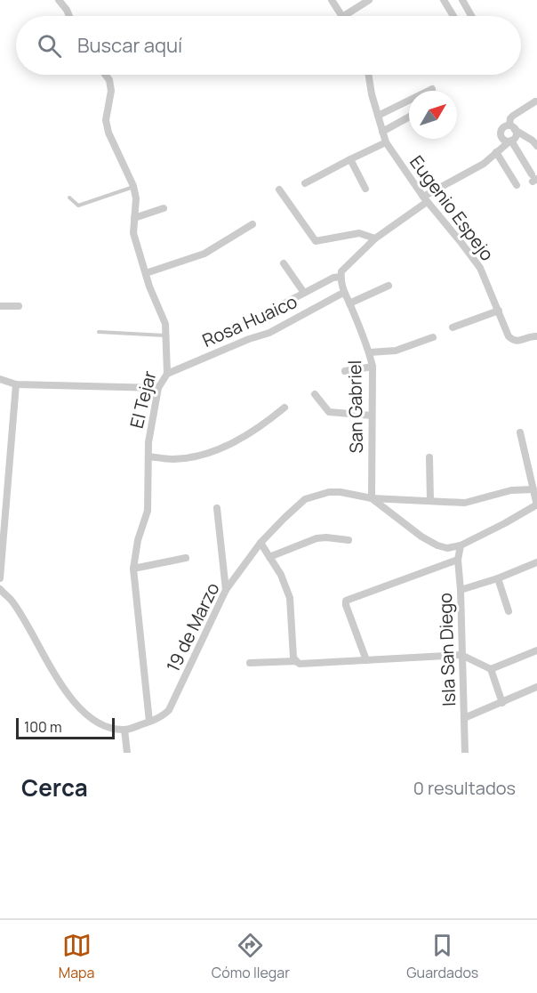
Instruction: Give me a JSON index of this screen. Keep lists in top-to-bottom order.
{
  "streets": {
    "street": [
      "Eugenio Espejo",
      "Rosa Huaico",
      "El Tejar",
      "San Gabriel",
      "19 de Marzo",
      "Isla San Diego"
    ]
  },
  "crossings": [
    ["Rosa Huaico", "El Tejar"],
    ["Rosa Huaico", "San Gabriel"],
    ["El Tejar", "19 de Marzo"],
    ["San Gabriel", "19 de Marzo"],
    ["19 de Marzo", "Isla San Diego"]
  ],
  "scale_bar": "100 m",
  "north": "top right",
  "page": {
    "search": "Buscar aquí",
    "scale": "100 m",
    "heading": ["Cerca", "0 resultados"],
    "nav": ["Mapa", "Cómo llegar", "Guardados"]
  }
}
